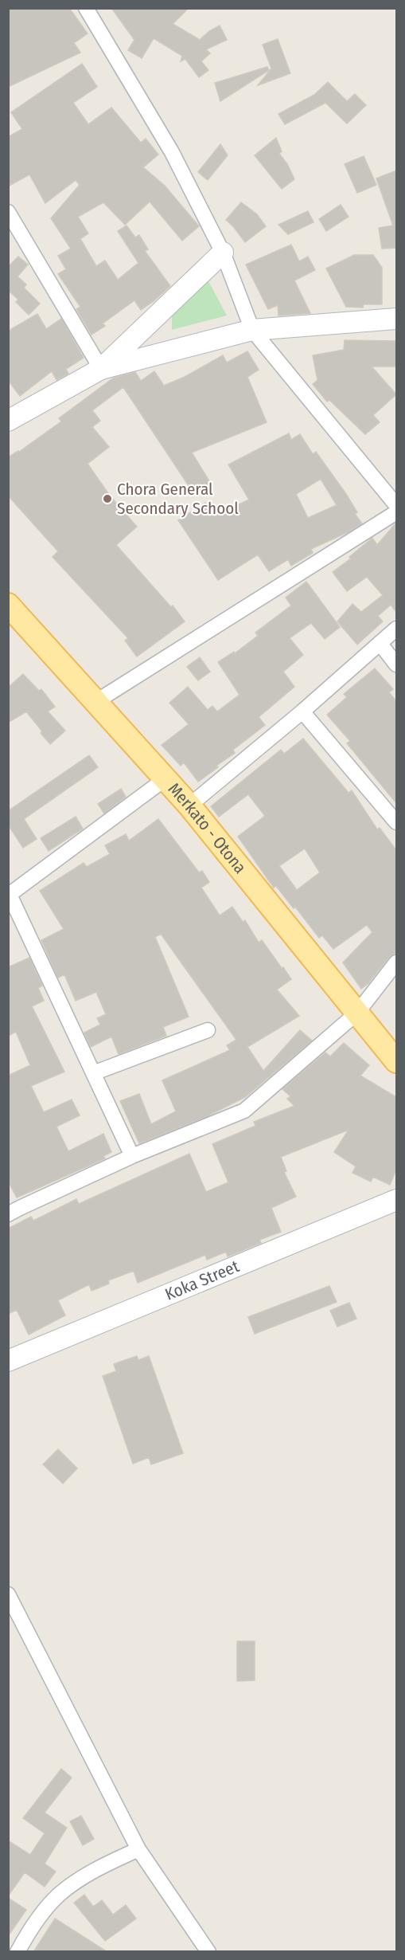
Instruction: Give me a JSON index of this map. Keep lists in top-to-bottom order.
{
  "streets": {
    "main road": ["Merkato - Otona"],
    "street": ["Koka Street"]
  },
  "places": ["Chora General Secondary School"]
}
